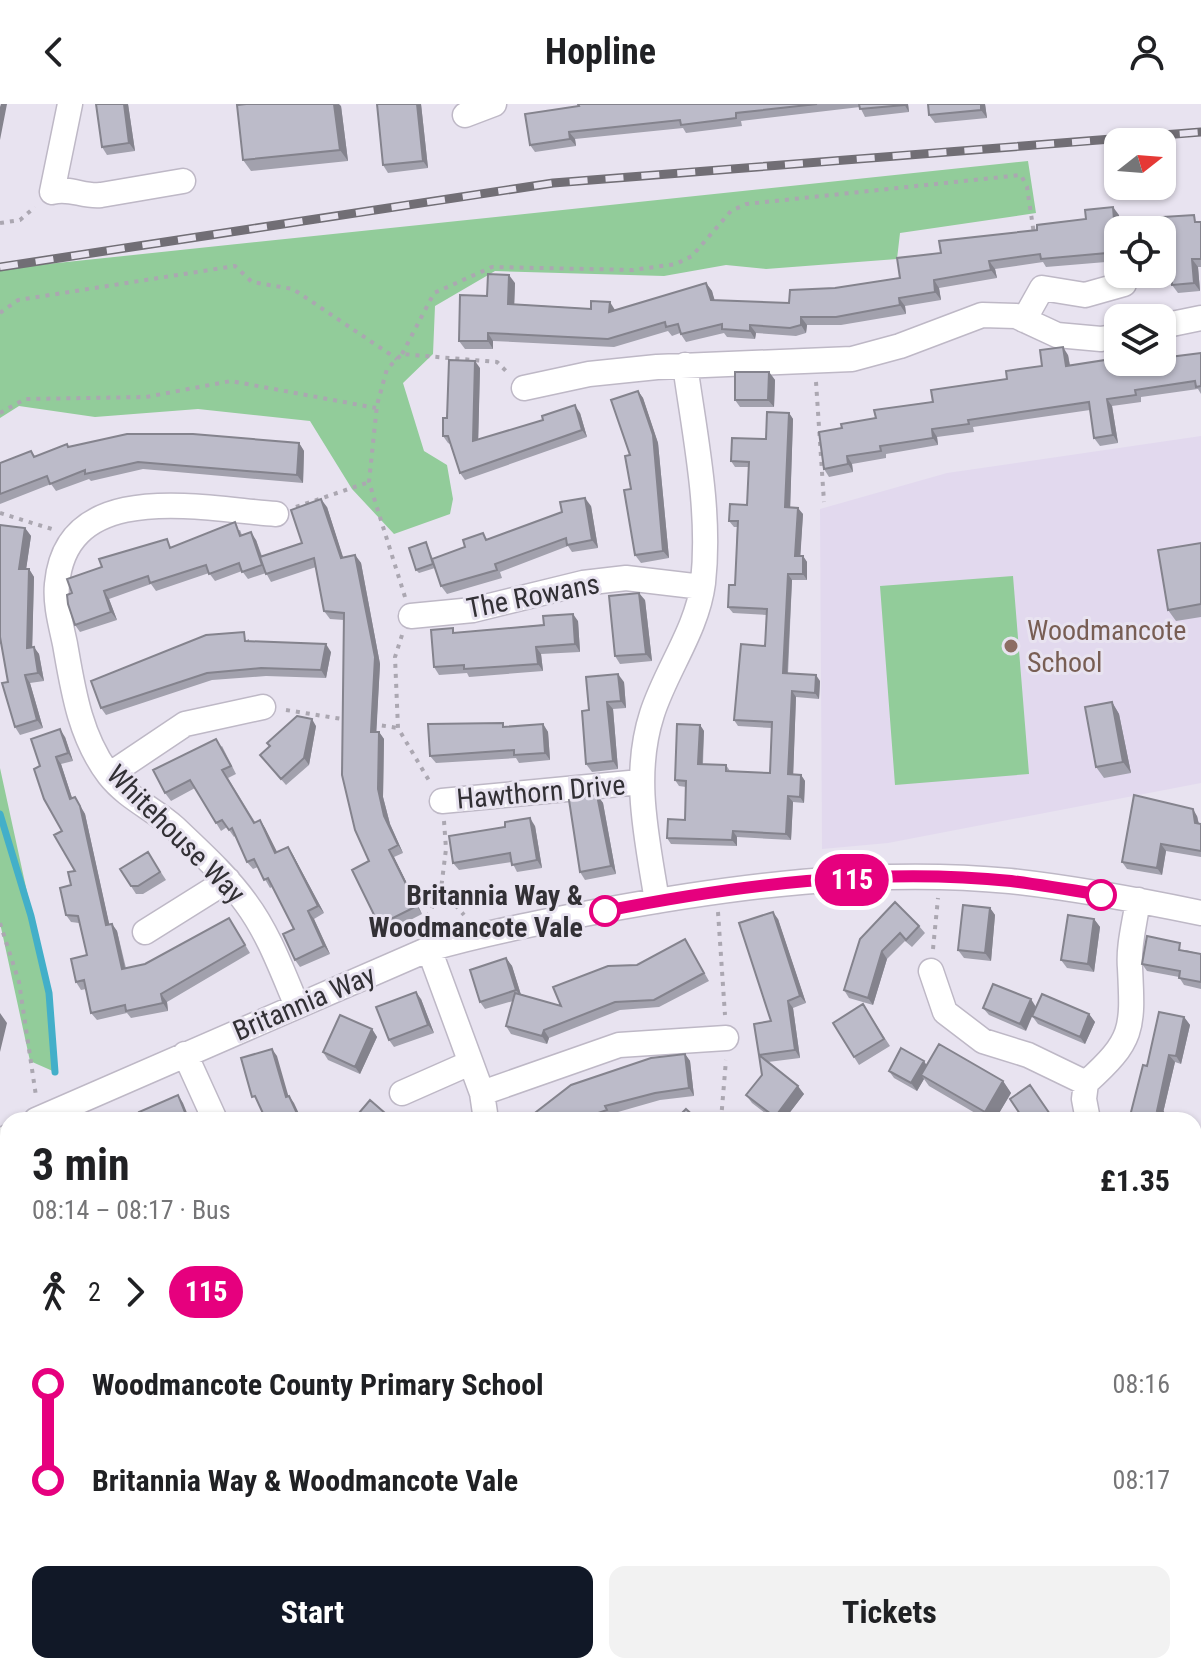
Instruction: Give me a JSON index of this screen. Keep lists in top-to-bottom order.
{
  "streets": {
    "street": [
      "The Rowans",
      "Hawthorn Drive",
      "Whitehouse Way",
      "Britannia Way"
    ]
  },
  "crossings": [
    ["Whitehouse Way", "Britannia Way"]
  ],
  "places": ["Woodmancote School", "Britannia Way & Woodmancote Vale"],
  "lines": ["bus line 115"],
  "north": "right",
  "page": {
    "header": "Hopline",
    "on_map": "115",
    "heading": ["3 min", "08:14 – 08:17 · Bus", "£1.35"],
    "legs": ["2", "115"],
    "list": [
      {
        "name": "Woodmancote County Primary School",
        "value": "08:16"
      },
      {
        "name": "Britannia Way & Woodmancote Vale",
        "value": "08:17"
      }
    ],
    "buttons": ["Start", "Tickets"]
  }
}
